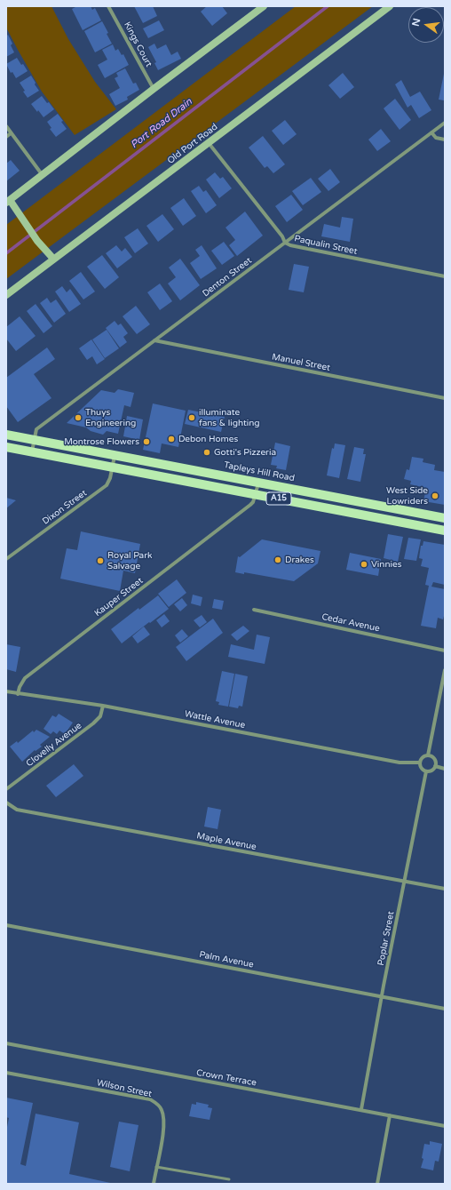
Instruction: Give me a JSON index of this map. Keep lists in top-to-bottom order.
{
  "streets": {
    "main road": ["Old Port Road", "Tapleys Hill Road", "A15"],
    "street": [
      "Kings Court",
      "Paqualin Street",
      "Denton Street",
      "Manuel Street",
      "Dixon Street",
      "Kauper Street",
      "Cedar Avenue",
      "Wattle Avenue",
      "Clovelly Avenue",
      "Maple Avenue",
      "Poplar Street",
      "Palm Avenue",
      "Crown Terrace",
      "Wilson Street"
    ]
  },
  "crossings": [
    ["Old Port Road", "Paqualin Street"],
    ["Paqualin Street", "Denton Street"],
    ["Denton Street", "Manuel Street"],
    ["Denton Street", "Tapleys Hill Road"],
    ["Denton Street", "A15"],
    ["Tapleys Hill Road", "Dixon Street"],
    ["Tapleys Hill Road", "Kauper Street"],
    ["A15", "Dixon Street"],
    ["A15", "Kauper Street"],
    ["Kauper Street", "Wattle Avenue"],
    ["Wattle Avenue", "Clovelly Avenue"],
    ["Wattle Avenue", "Poplar Street"],
    ["Maple Avenue", "Poplar Street"],
    ["Poplar Street", "Palm Avenue"],
    ["Poplar Street", "Crown Terrace"]
  ],
  "water": ["Port Road Drain"],
  "places": [
    "Thuys Engineering",
    "illuminate fans & lighting",
    "Debon Homes",
    "Montrose Flowers",
    "Gotti's Pizzeria",
    "West Side Lowriders",
    "Drakes",
    "Royal Park Salvage",
    "Vinnies"
  ],
  "north": "left"
}
